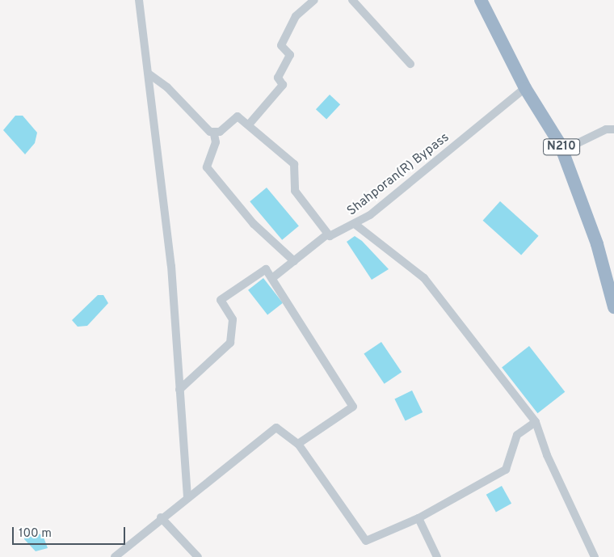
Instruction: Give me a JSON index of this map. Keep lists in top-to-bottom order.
{
  "streets": {
    "highway": ["N210"],
    "street": ["Shahporan(R) Bypass"]
  },
  "crossings": [
    ["N210", "Shahporan(R) Bypass"]
  ],
  "scale_bar": "100 m"
}
